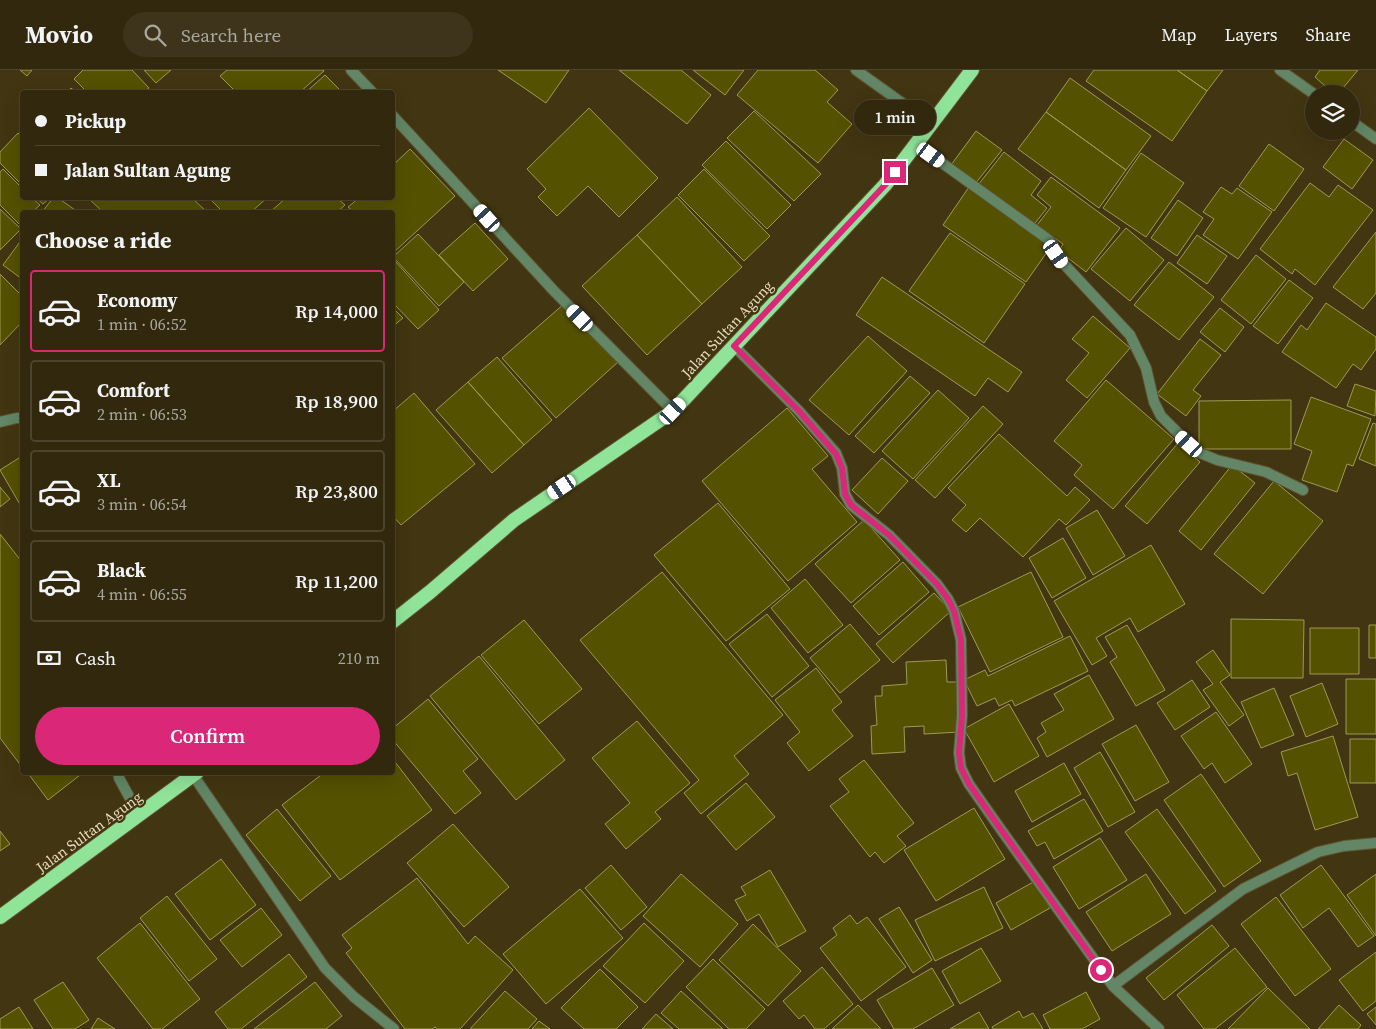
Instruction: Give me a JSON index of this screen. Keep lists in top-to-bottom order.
{
  "streets": {
    "highway": ["Jalan Sultan Agung"]
  },
  "page": {
    "header": "Movio",
    "search": "Search here",
    "nav": ["Map", "Layers", "Share"],
    "banner": ["Pickup", "Jalan Sultan Agung"],
    "bubble": "1 min",
    "heading": "Choose a ride",
    "list": [
      {
        "name": "Economy",
        "note": "1 min · 06:52",
        "value": "Rp 14,000"
      },
      {
        "name": "Comfort",
        "note": "2 min · 06:53",
        "value": "Rp 18,900"
      },
      {
        "name": "XL",
        "note": "3 min · 06:54",
        "value": "Rp 23,800"
      },
      {
        "name": "Black",
        "note": "4 min · 06:55",
        "value": "Rp 11,200"
      }
    ],
    "pay": ["Cash", "210 m"],
    "buttons": "Confirm"
  }
}
